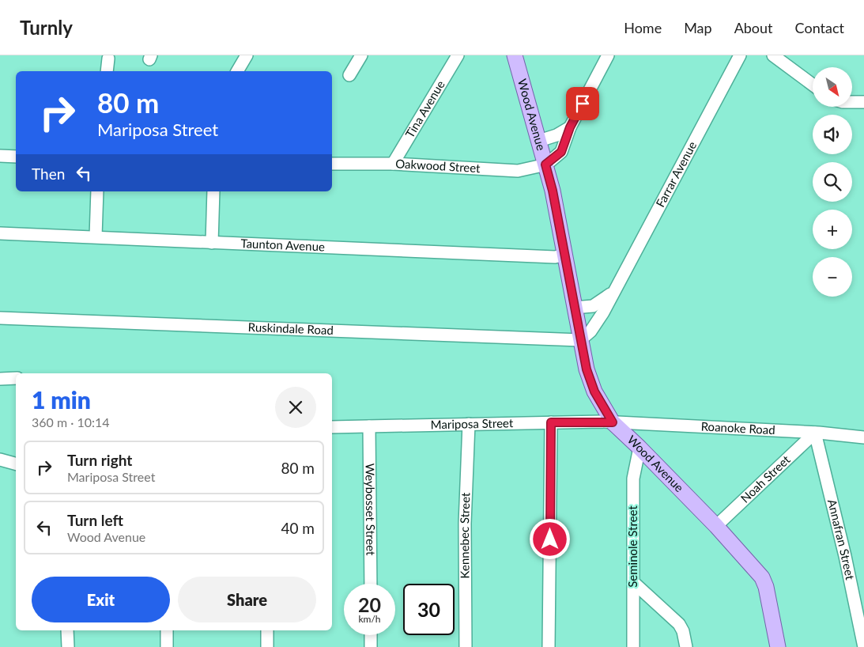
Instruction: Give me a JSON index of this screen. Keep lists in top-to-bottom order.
{
  "streets": {
    "main road": ["Wood Avenue"],
    "street": [
      "Tina Avenue",
      "Oakwood Street",
      "Farrar Avenue",
      "Taunton Avenue",
      "Ruskindale Road",
      "Mariposa Street",
      "Roanoke Road",
      "Noah Street",
      "Weybosset Street",
      "Kennebec Street",
      "Annafran Street",
      "Seminole Street"
    ]
  },
  "crossings": [
    ["Tina Avenue", "Oakwood Street"],
    ["Wood Avenue", "Oakwood Street"],
    ["Wood Avenue", "Farrar Avenue"],
    ["Wood Avenue", "Taunton Avenue"],
    ["Wood Avenue", "Ruskindale Road"],
    ["Wood Avenue", "Mariposa Street"],
    ["Wood Avenue", "Roanoke Road"],
    ["Wood Avenue", "Noah Street"],
    ["Wood Avenue", "Seminole Street"],
    ["Farrar Avenue", "Ruskindale Road"],
    ["Mariposa Street", "Roanoke Road"],
    ["Mariposa Street", "Weybosset Street"],
    ["Mariposa Street", "Kennebec Street"],
    ["Roanoke Road", "Noah Street"],
    ["Roanoke Road", "Annafran Street"],
    ["Noah Street", "Annafran Street"]
  ],
  "north": "bottom right",
  "page": {
    "header": "Turnly",
    "nav": [
      "Home",
      "Map",
      "About",
      "Contact"
    ],
    "map_buttons": ["+", "−"],
    "turn": ["80 m", "Mariposa Street"],
    "then": "Then",
    "heading": ["1 min", "360 m · 10:14"],
    "list": [
      {
        "name": "Turn right",
        "note": "Mariposa Street",
        "value": "80 m"
      },
      {
        "name": "Turn left",
        "note": "Wood Avenue",
        "value": "40 m"
      }
    ],
    "buttons": ["Exit", "Share"],
    "speed": "20 km/h",
    "limit": "30"
  }
}
